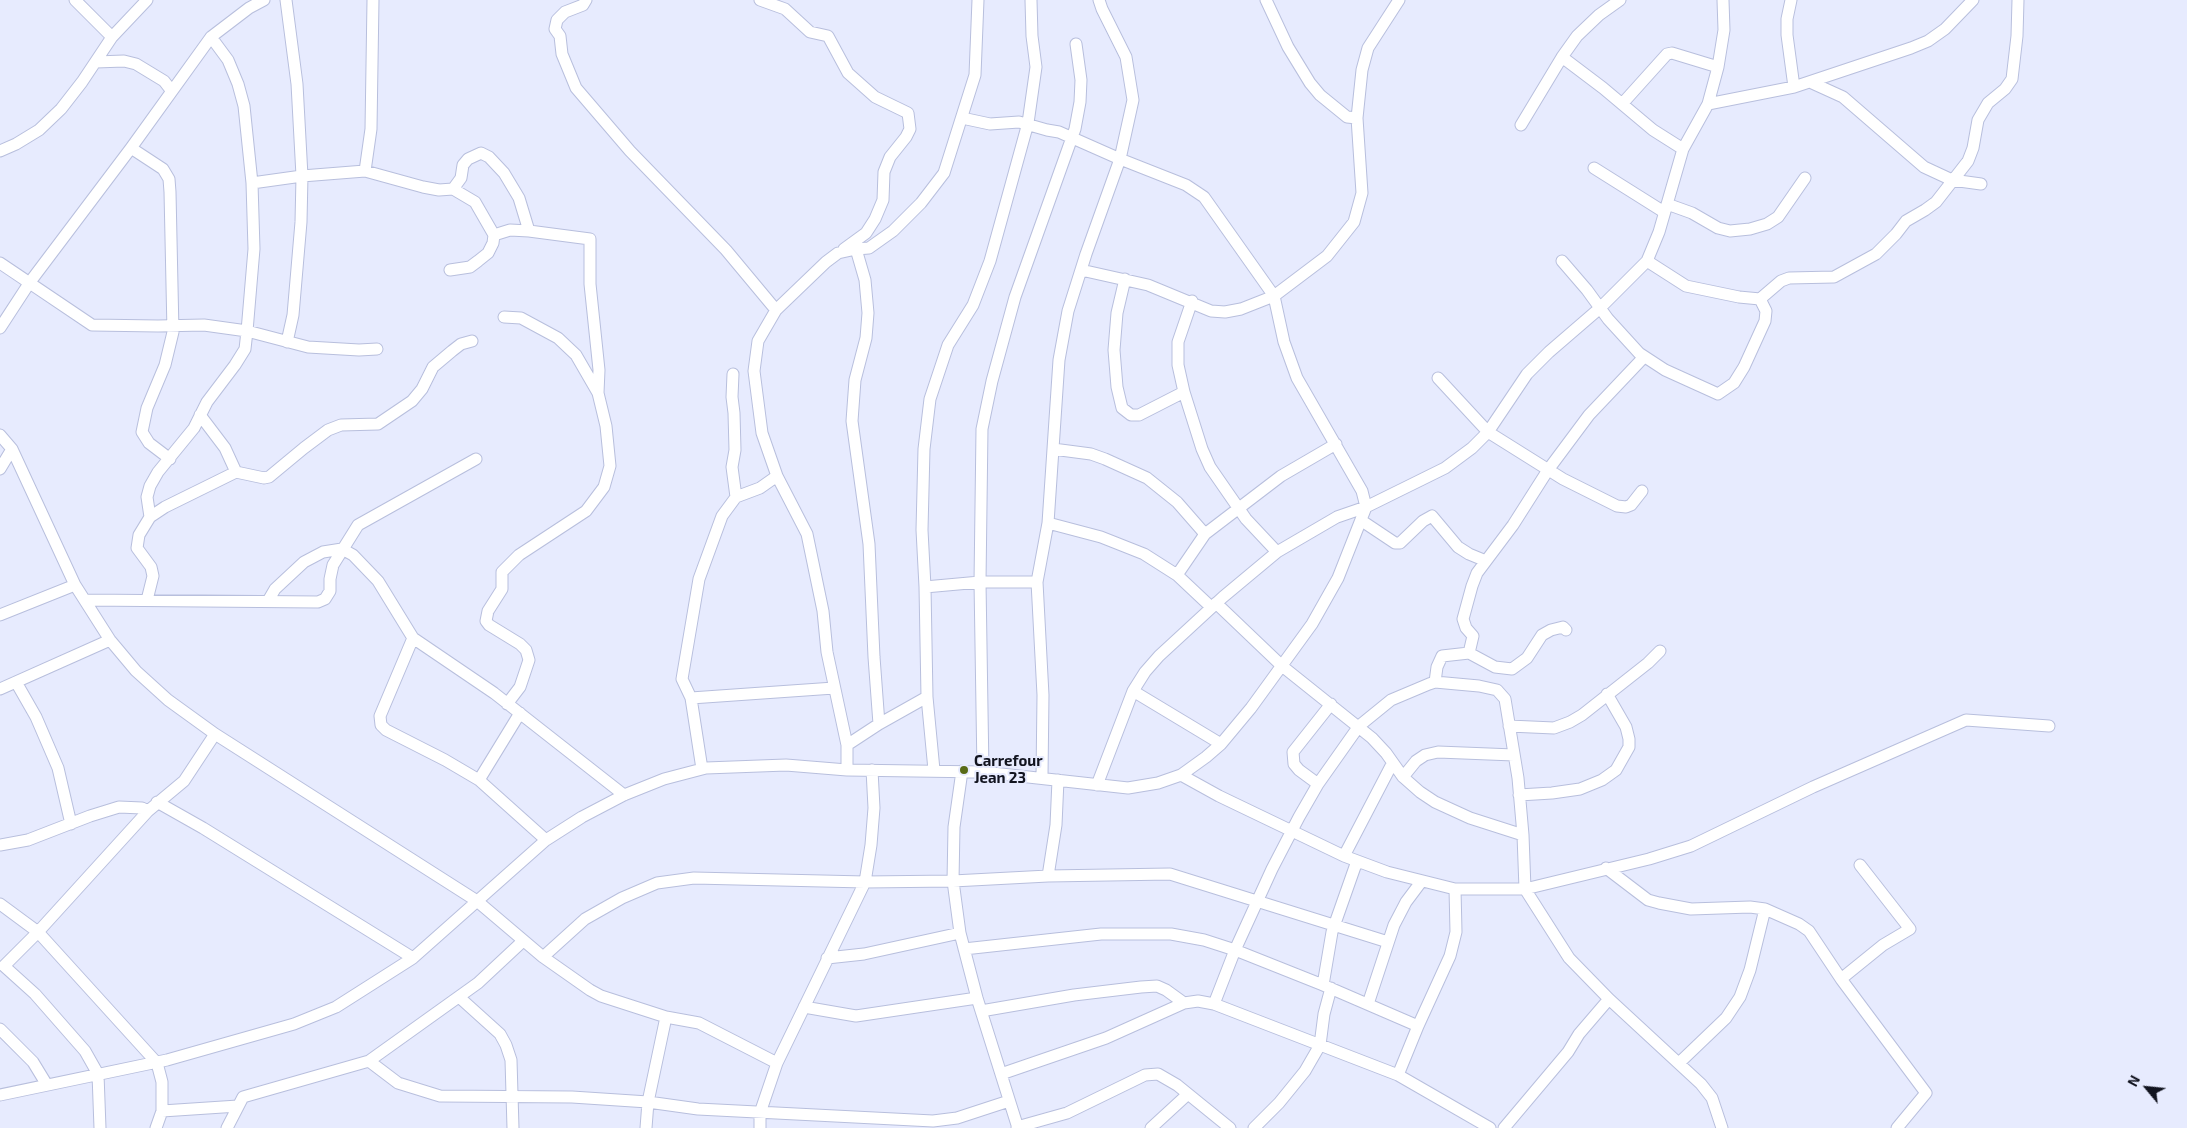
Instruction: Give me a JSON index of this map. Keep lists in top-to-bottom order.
{
  "places": ["Carrefour Jean 23"],
  "north": "top left"
}
